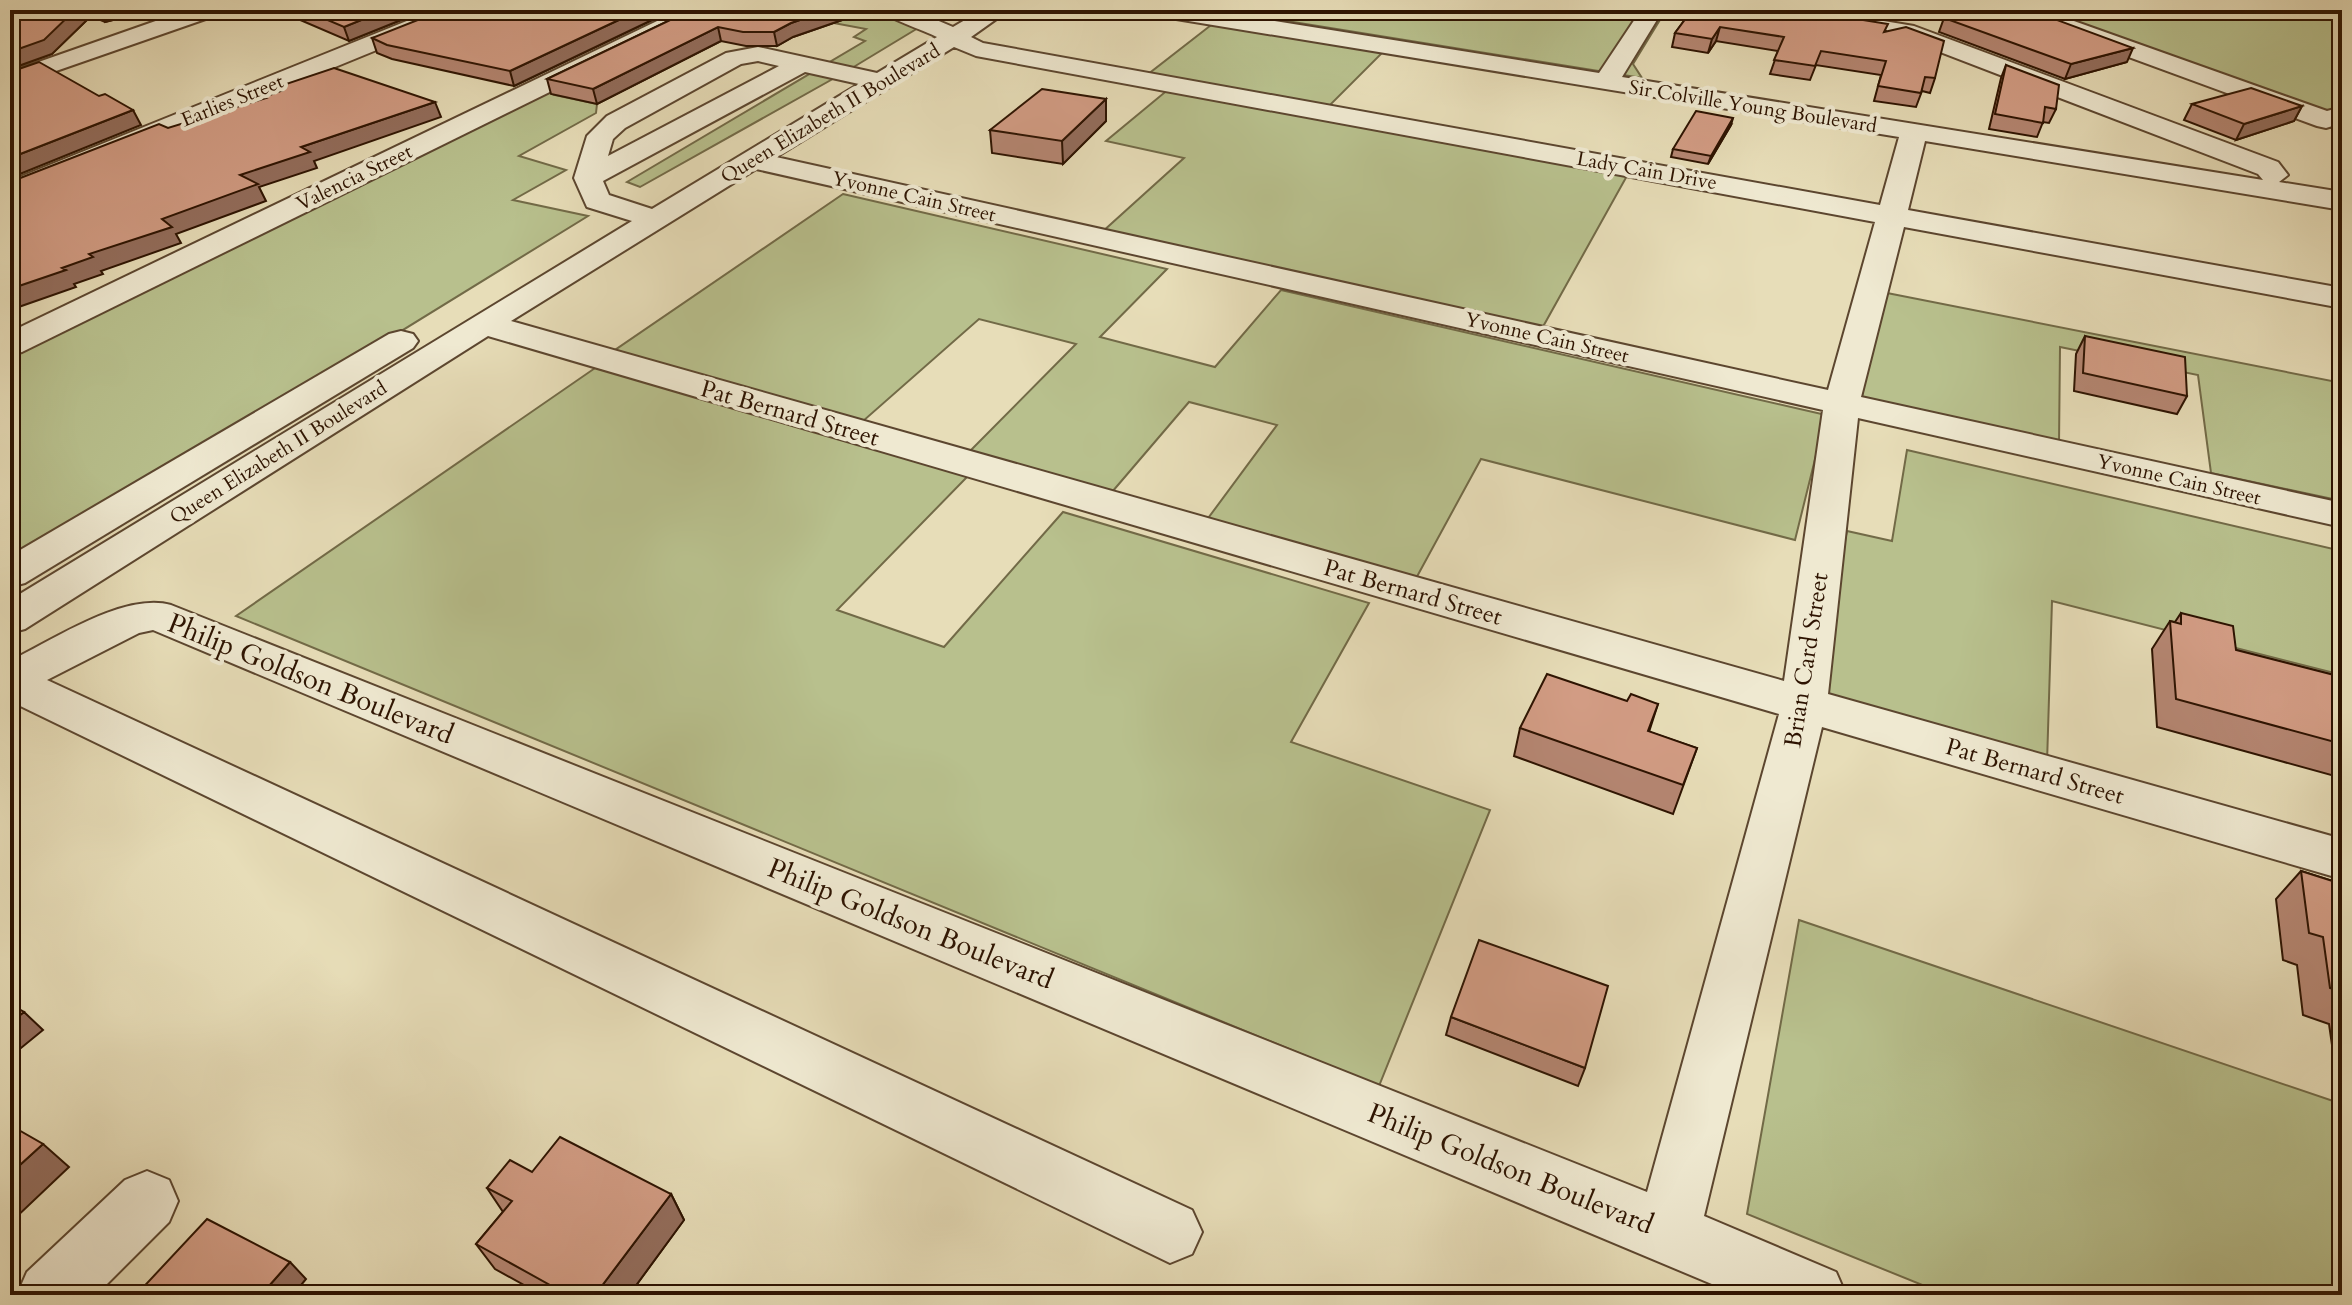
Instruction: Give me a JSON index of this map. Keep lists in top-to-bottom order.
{
  "streets": {
    "street": [
      "Earlies Street",
      "Sir Colville Young Boulevard",
      "Queen Elizabeth II Boulevard",
      "Lady Cain Drive",
      "Valencia Street",
      "Yvonne Cain Street",
      "Pat Bernard Street",
      "Brian Card Street",
      "Philip Goldson Boulevard"
    ]
  },
  "crossings": [
    ["Sir Colville Young Boulevard", "Brian Card Street"],
    ["Queen Elizabeth II Boulevard", "Lady Cain Drive"],
    ["Queen Elizabeth II Boulevard", "Yvonne Cain Street"],
    ["Queen Elizabeth II Boulevard", "Pat Bernard Street"],
    ["Lady Cain Drive", "Brian Card Street"],
    ["Yvonne Cain Street", "Brian Card Street"],
    ["Pat Bernard Street", "Brian Card Street"],
    ["Brian Card Street", "Philip Goldson Boulevard"]
  ]
}
